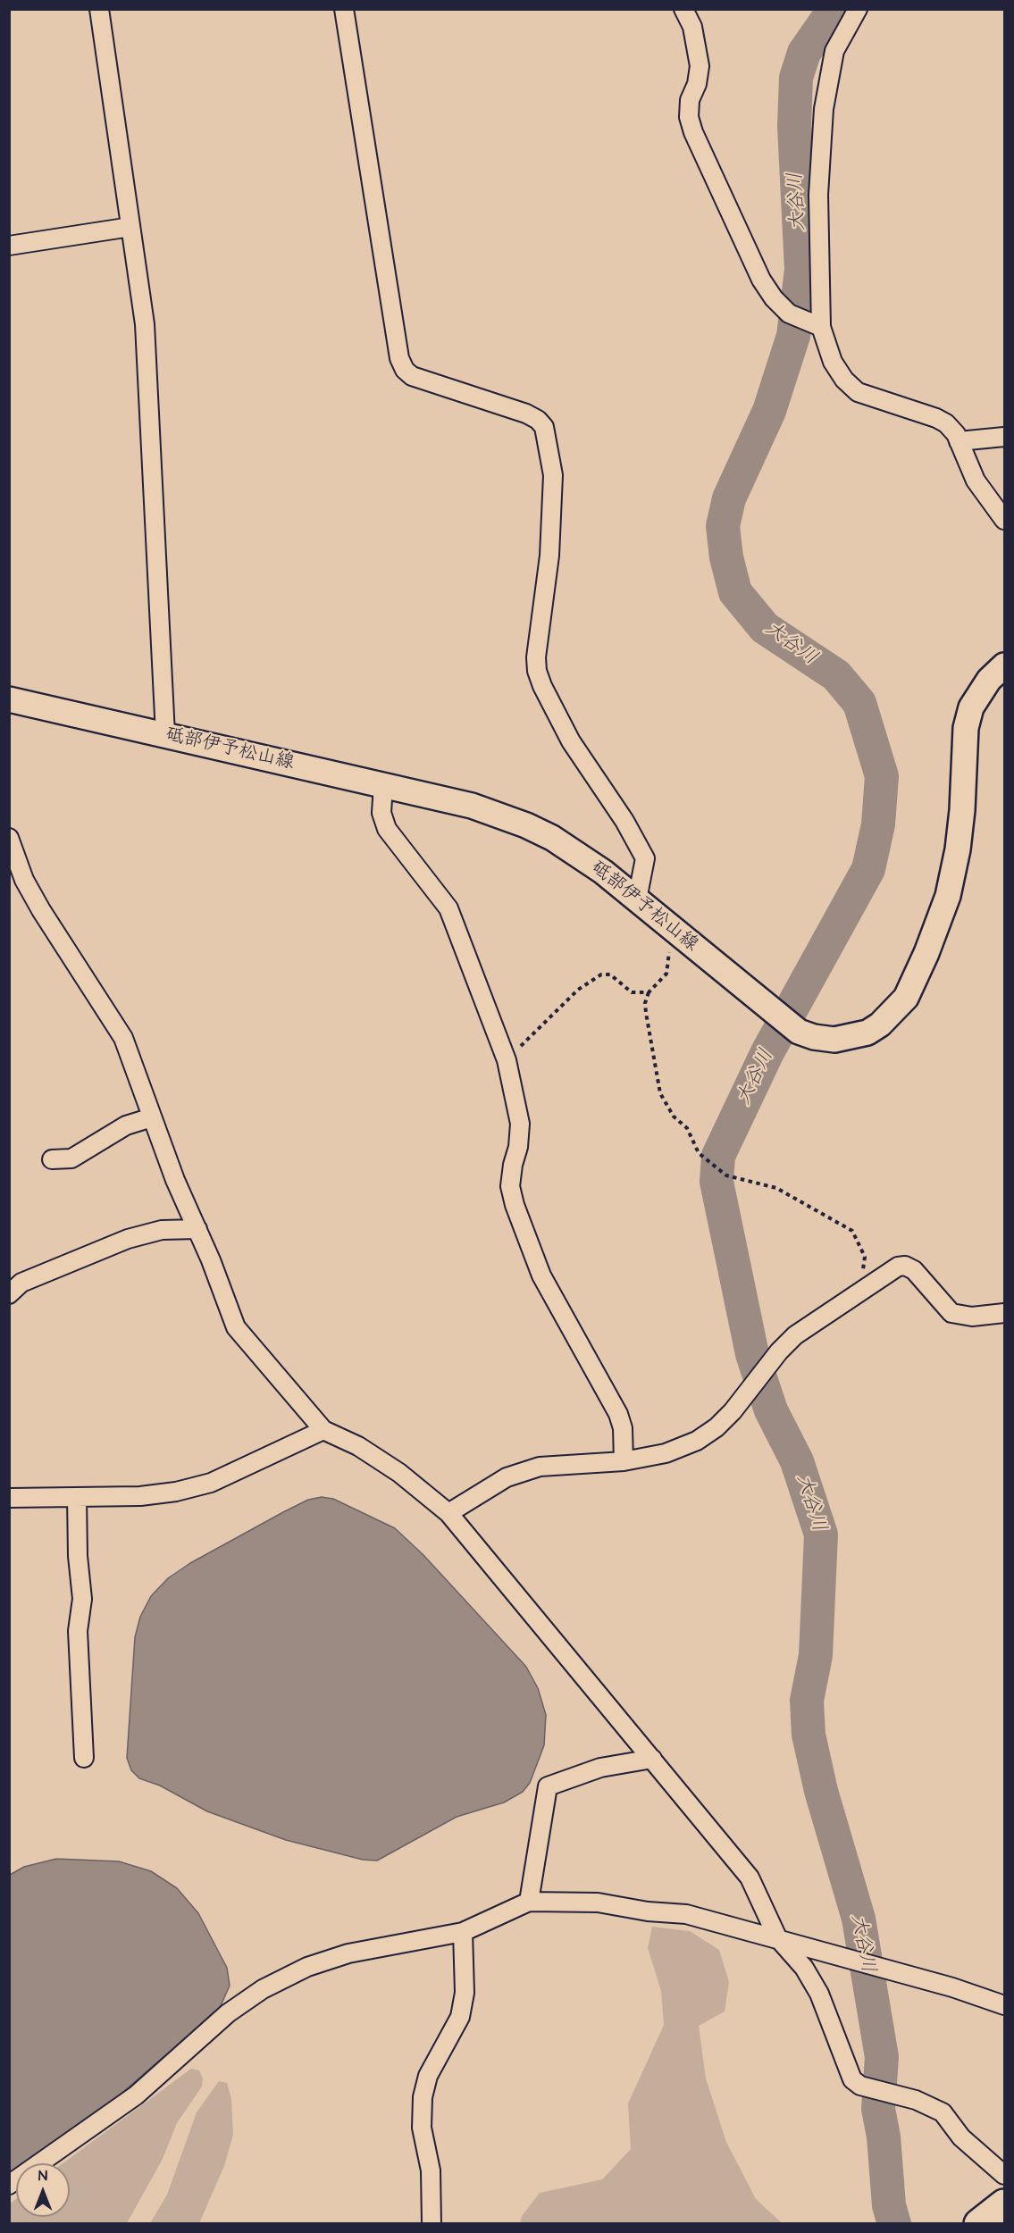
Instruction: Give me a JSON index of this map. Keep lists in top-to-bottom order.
{
  "streets": {
    "main road": ["砥部伊予松山線"]
  },
  "water": ["大谷川"],
  "north": "top"
}
